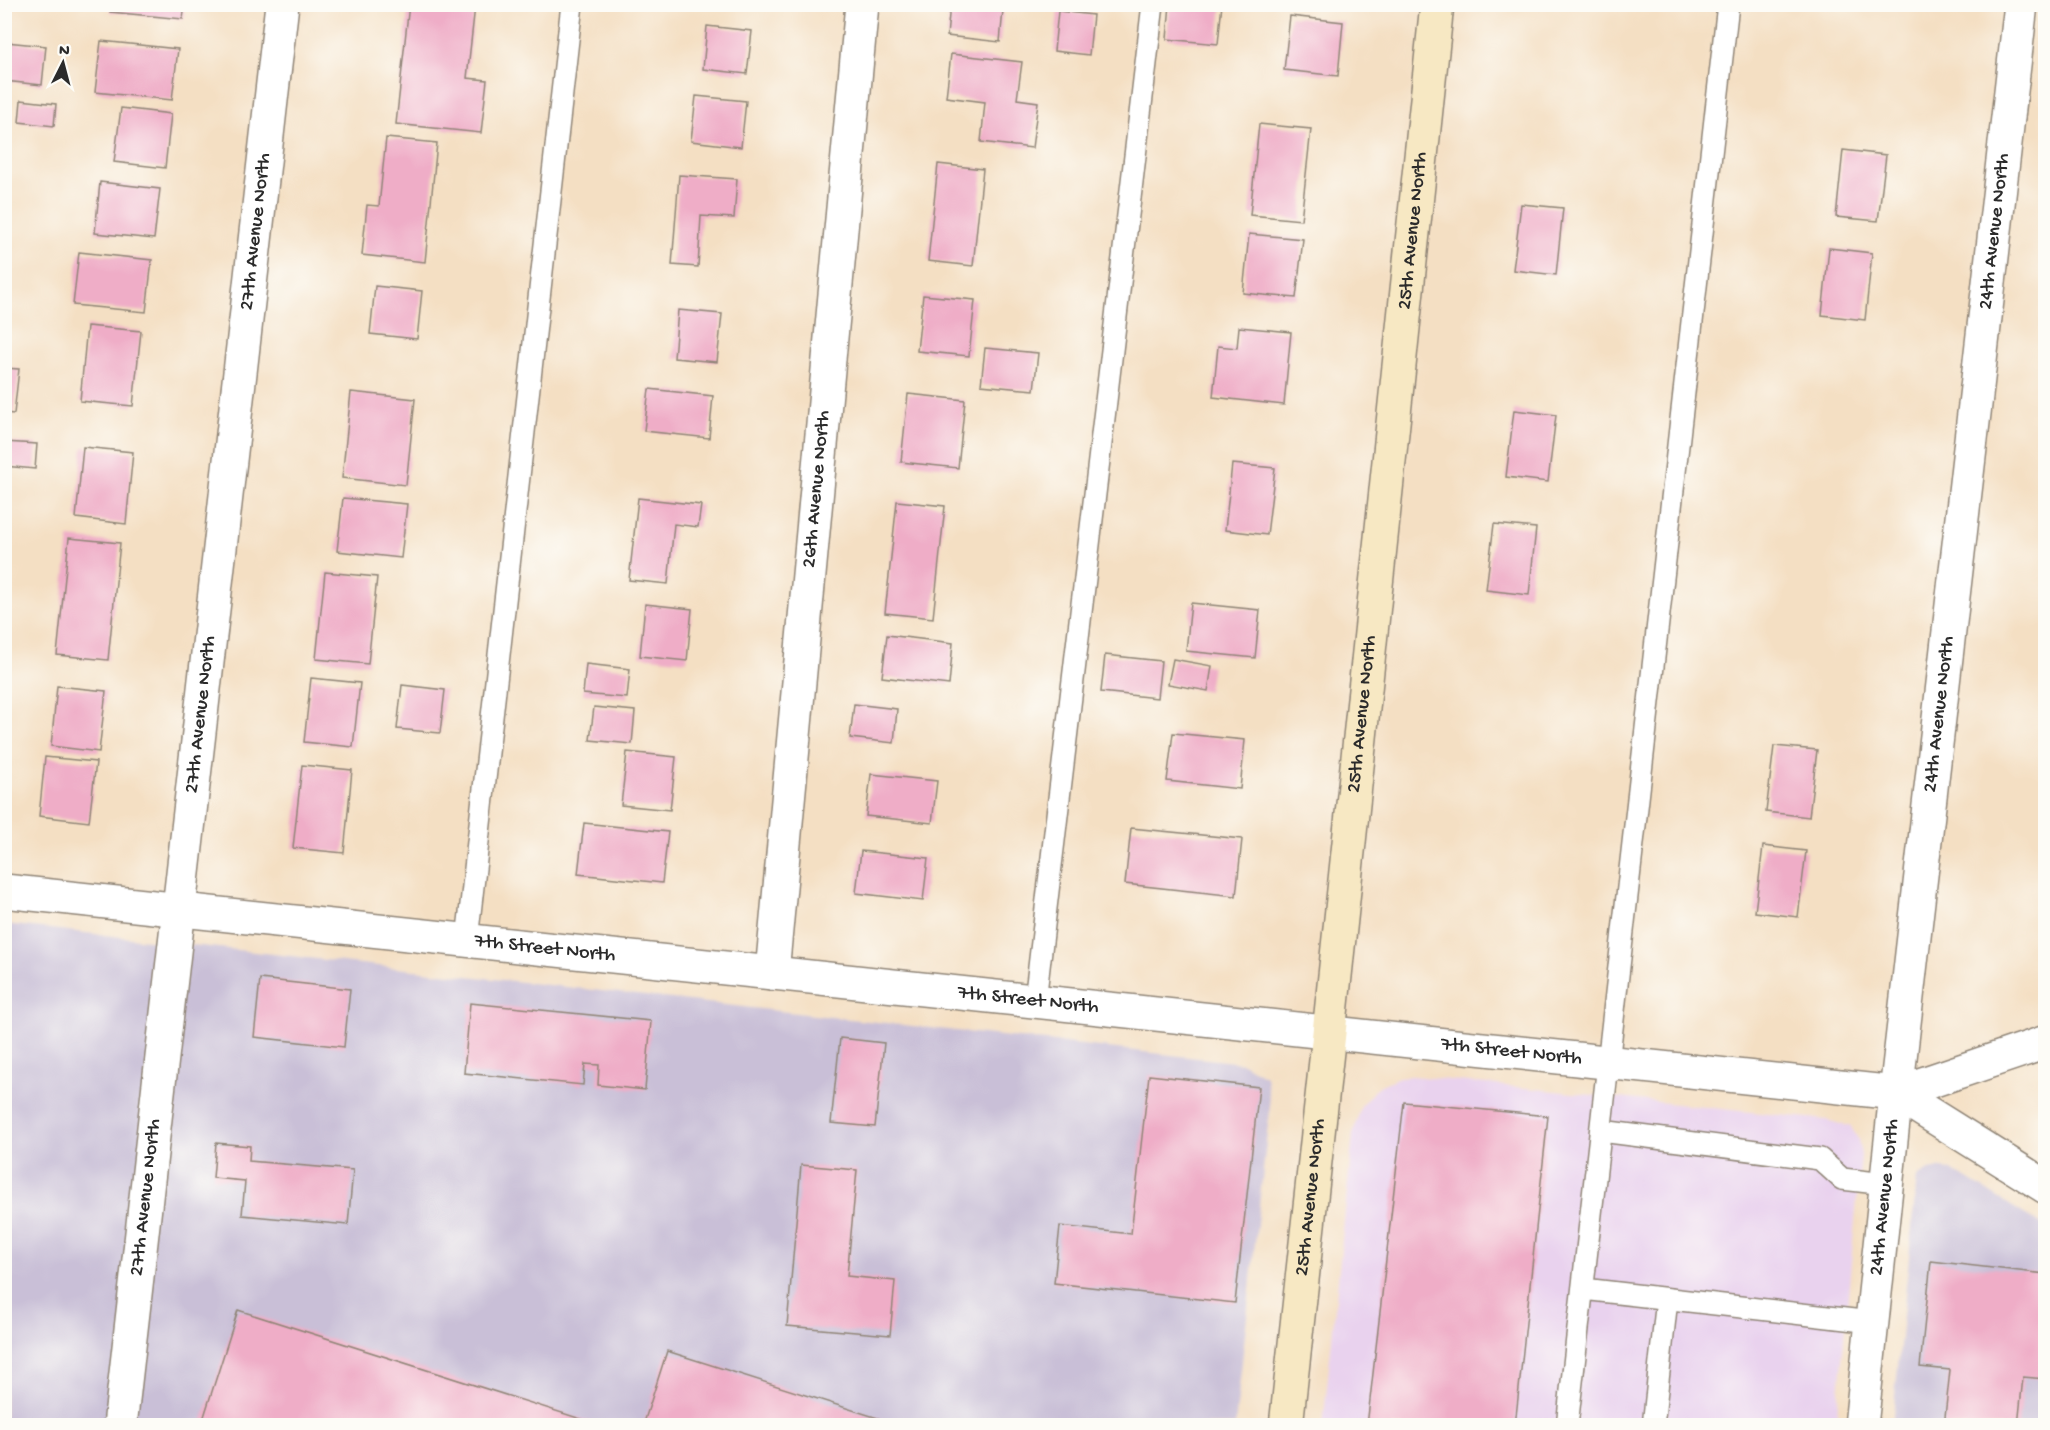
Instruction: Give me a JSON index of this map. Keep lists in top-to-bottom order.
{
  "streets": {
    "street": [
      "27th Avenue North",
      "25th Avenue North",
      "24th Avenue North",
      "26th Avenue North",
      "7th Street North"
    ]
  },
  "crossings": [
    ["27th Avenue North", "7th Street North"],
    ["25th Avenue North", "7th Street North"],
    ["24th Avenue North", "7th Street North"],
    ["26th Avenue North", "7th Street North"]
  ],
  "north": "top"
}
